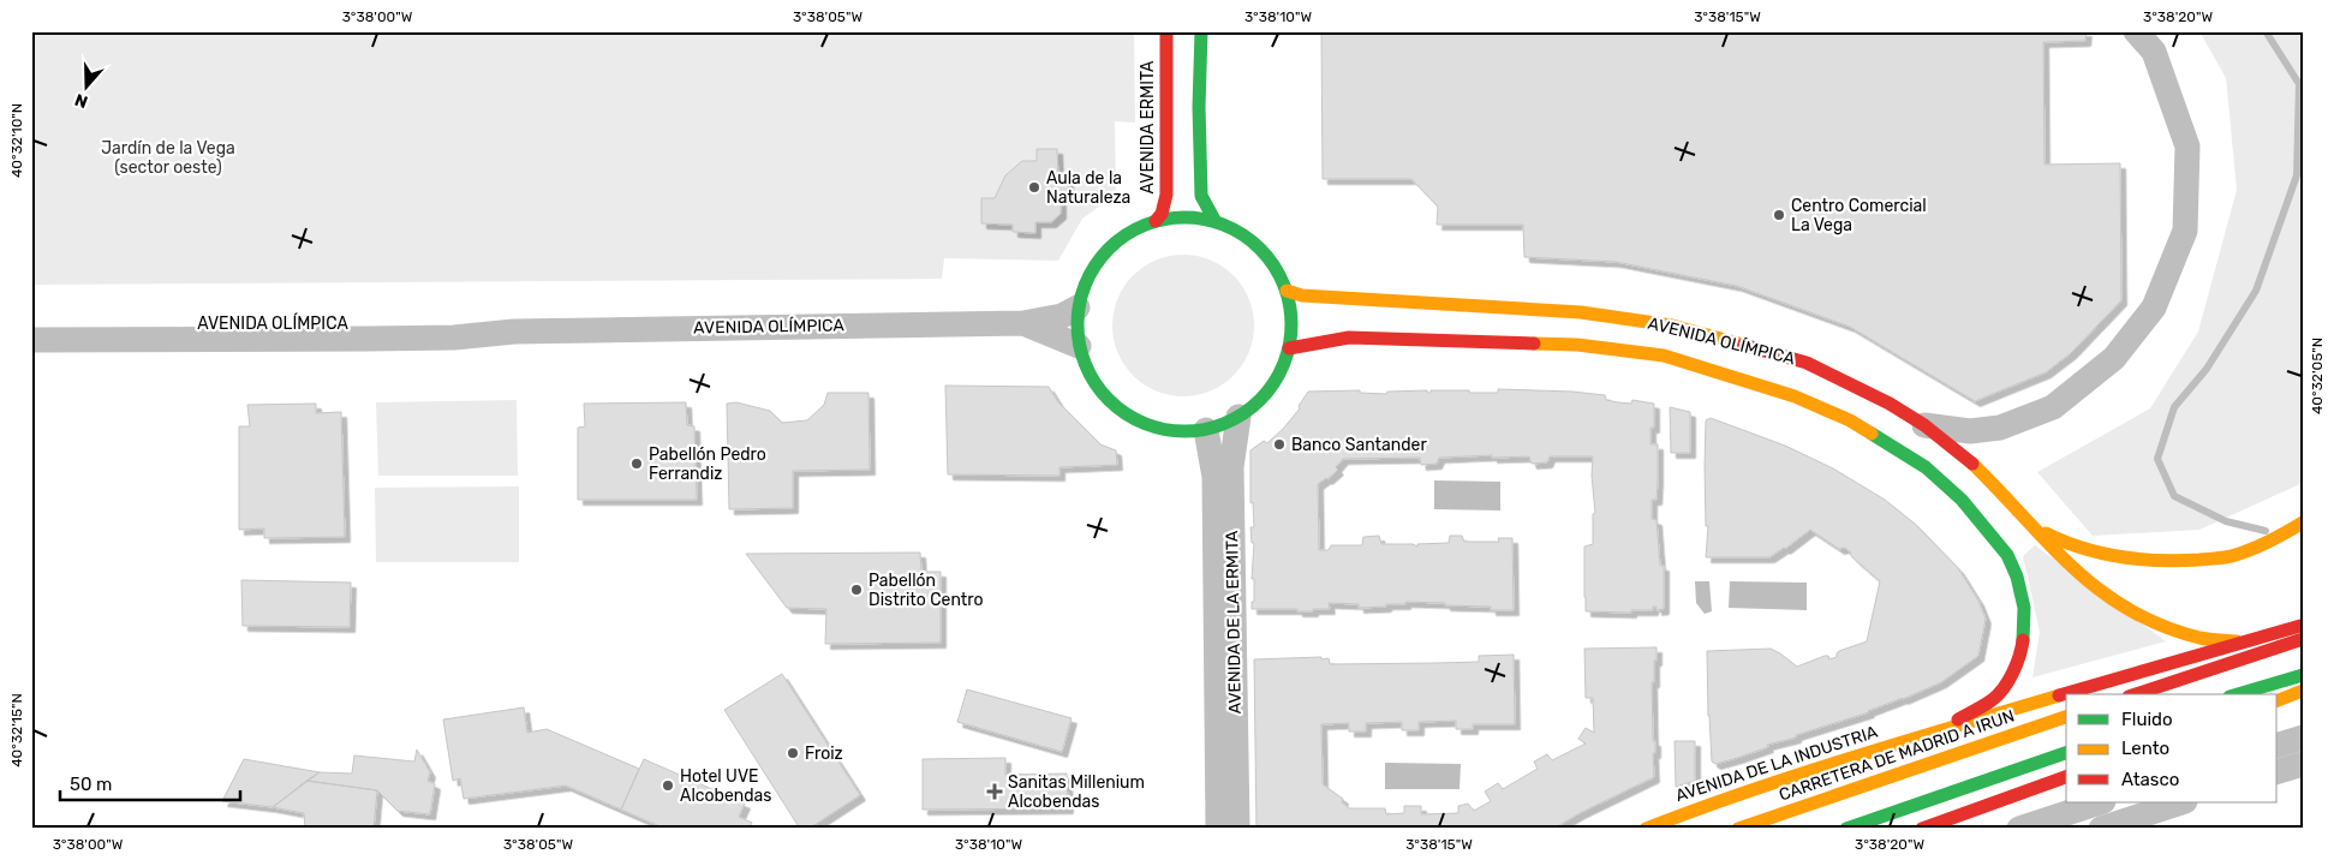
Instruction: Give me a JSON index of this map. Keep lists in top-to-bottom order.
{
  "streets": {
    "main road": [
      "AVENIDA ERMITA",
      "AVENIDA OLÍMPICA",
      "CARRETERA DE MADRID A IRUN",
      "AVENIDA DE LA INDUSTRIA"
    ],
    "street": ["AVENIDA DE LA ERMITA"]
  },
  "crossings": [
    ["AVENIDA ERMITA", "AVENIDA OLÍMPICA"],
    ["AVENIDA ERMITA", "AVENIDA DE LA ERMITA"],
    ["AVENIDA OLÍMPICA", "AVENIDA DE LA ERMITA"],
    ["AVENIDA OLÍMPICA", "AVENIDA DE LA INDUSTRIA"]
  ],
  "parks": ["Jardín de la Vega (sector oeste)"],
  "places": {
    "other": [
      "Aula de la Naturaleza",
      "Centro Comercial La Vega",
      "Banco Santander",
      "Pabellón Pedro Ferrandiz",
      "Pabellón Distrito Centro",
      "Froiz",
      "Hotel UVE Alcobendas"
    ],
    "health": ["Sanitas Millenium Alcobendas"]
  },
  "legend": ["Fluido", "Lento", "Atasco"],
  "scale_bar": "50 m",
  "north": "bottom",
  "coordinates": [
    "3°38'00\"W",
    "3°38'05\"W",
    "3°38'10\"W",
    "3°38'15\"W",
    "3°38'20\"W",
    "40°32'10\"N",
    "40°32'05\"N",
    "40°32'15\"N"
  ]
}
